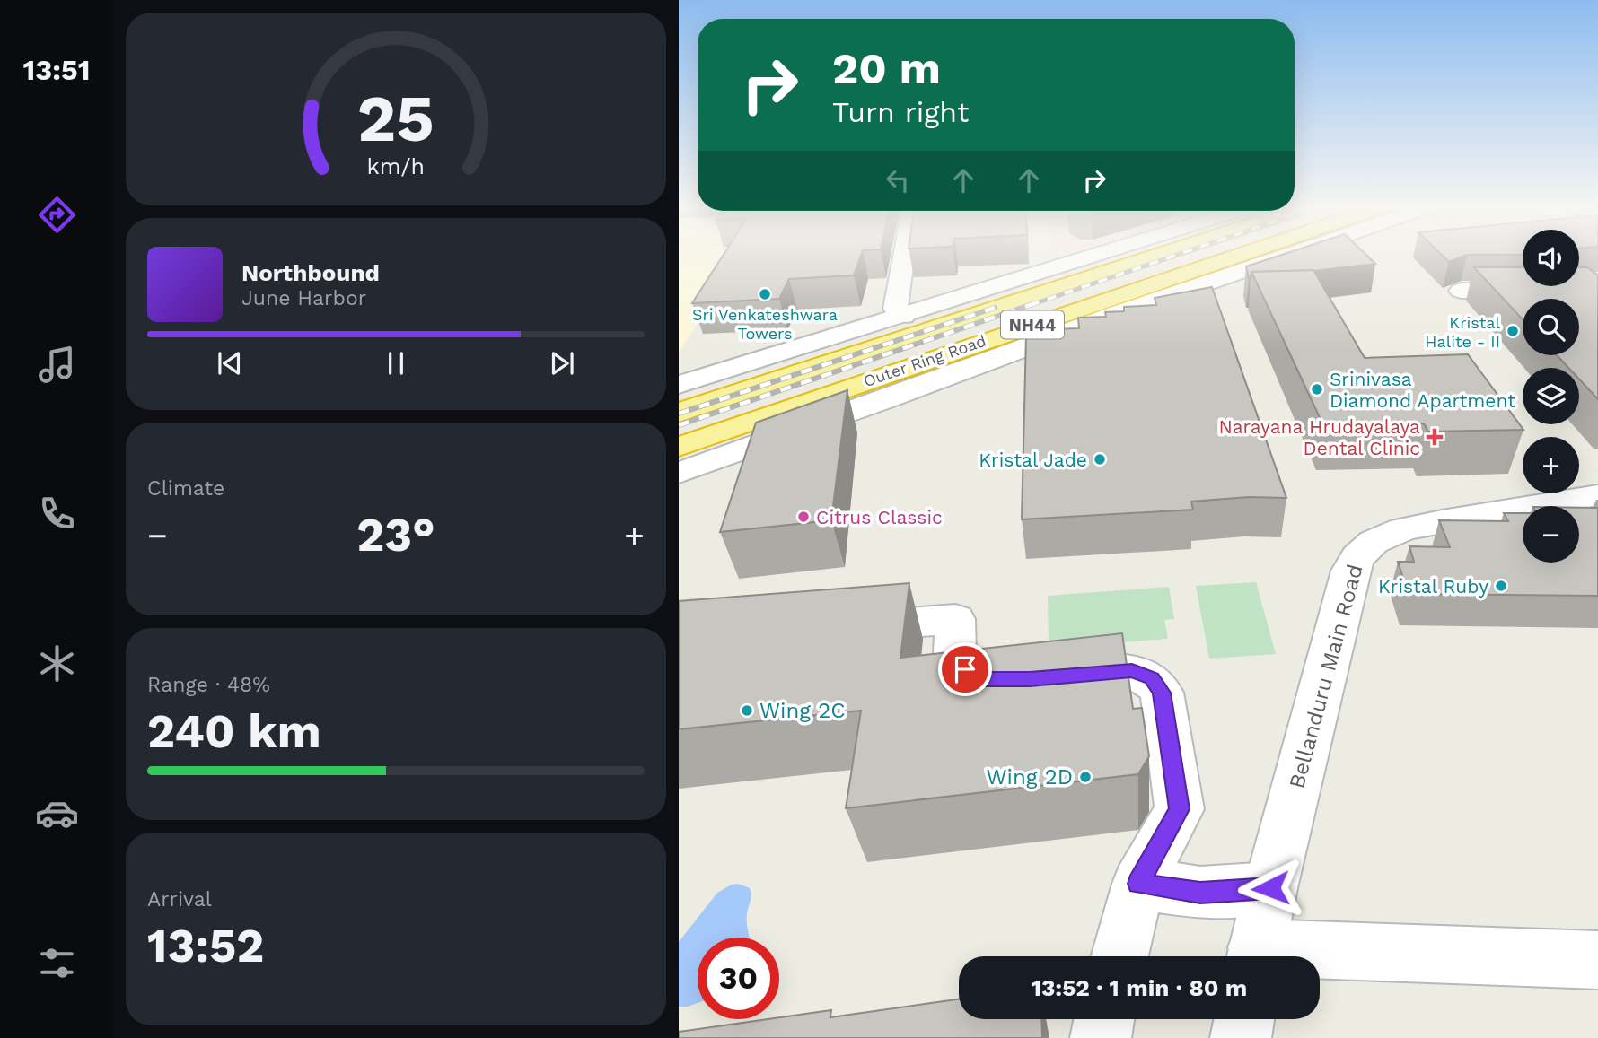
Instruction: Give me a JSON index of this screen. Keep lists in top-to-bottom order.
{
  "streets": {
    "highway": ["NH44", "Outer Ring Road"],
    "street": ["Bellanduru Main Road"]
  },
  "places": {
    "other": [
      "Sri Venkateshwara Towers",
      "Kristal Halite - II",
      "Srinivasa Diamond Apartment",
      "Kristal Jade",
      "Citrus Classic",
      "Kristal Ruby",
      "Wing 2C",
      "Wing 2D"
    ],
    "health": ["Narayana Hrudayalaya Dental Clinic"]
  },
  "page": {
    "tabs": "13:51",
    "turn": ["20 m", "Turn right"],
    "map_buttons": ["+", "−"],
    "song": ["Northbound", "June Harbor"],
    "tile": [
      "Climate",
      ["Range · 48%", "240 km"],
      ["Arrival", "13:52"]
    ],
    "heat": ["−", "23°", "+"],
    "limit": "30",
    "trip": "13:52 · 1 min · 80 m",
    "gauge": ["25", "km/h"]
  }
}
